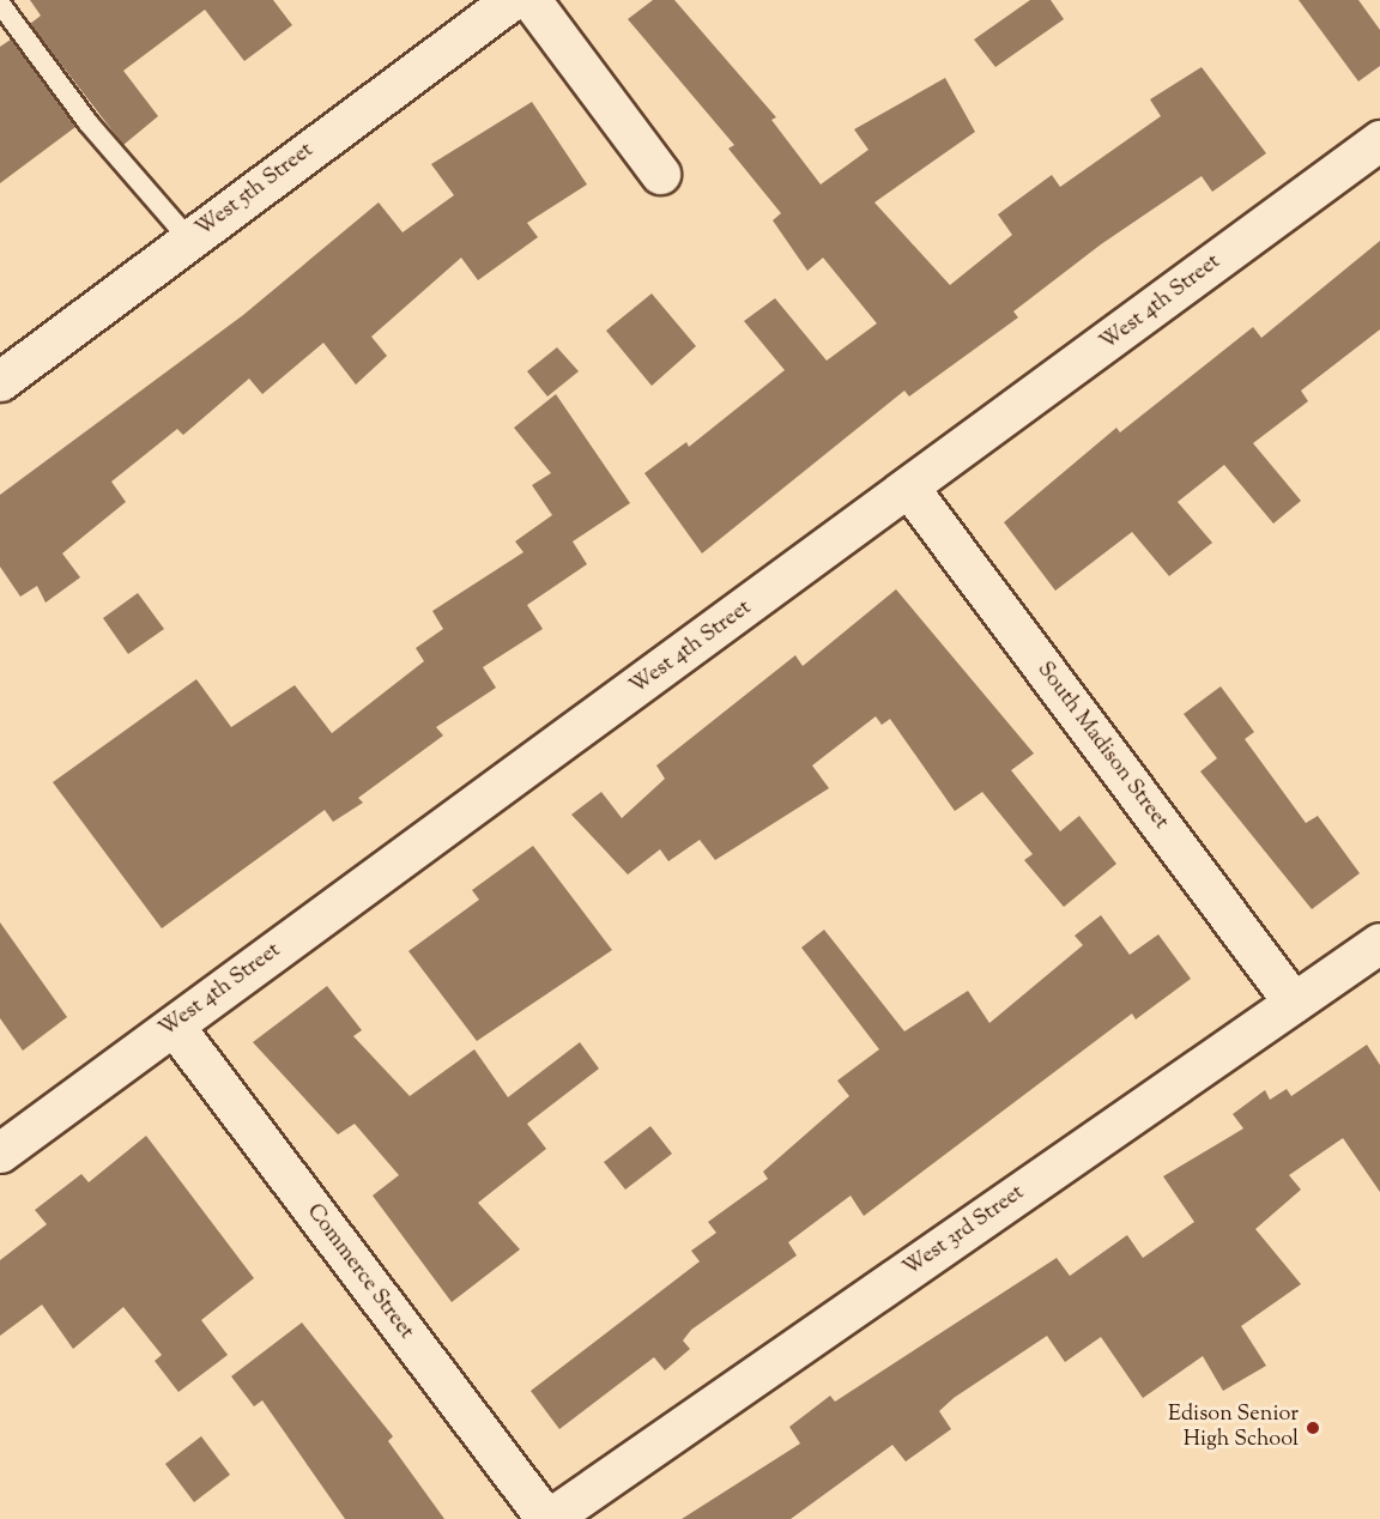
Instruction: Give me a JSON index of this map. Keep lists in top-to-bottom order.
{
  "streets": {
    "street": [
      "West 5th Street",
      "West 4th Street",
      "South Madison Street",
      "West 3rd Street",
      "Commerce Street"
    ]
  },
  "crossings": [
    ["West 4th Street", "South Madison Street"],
    ["West 4th Street", "Commerce Street"],
    ["South Madison Street", "West 3rd Street"],
    ["West 3rd Street", "Commerce Street"]
  ],
  "places": ["Edison Senior High School"]
}
